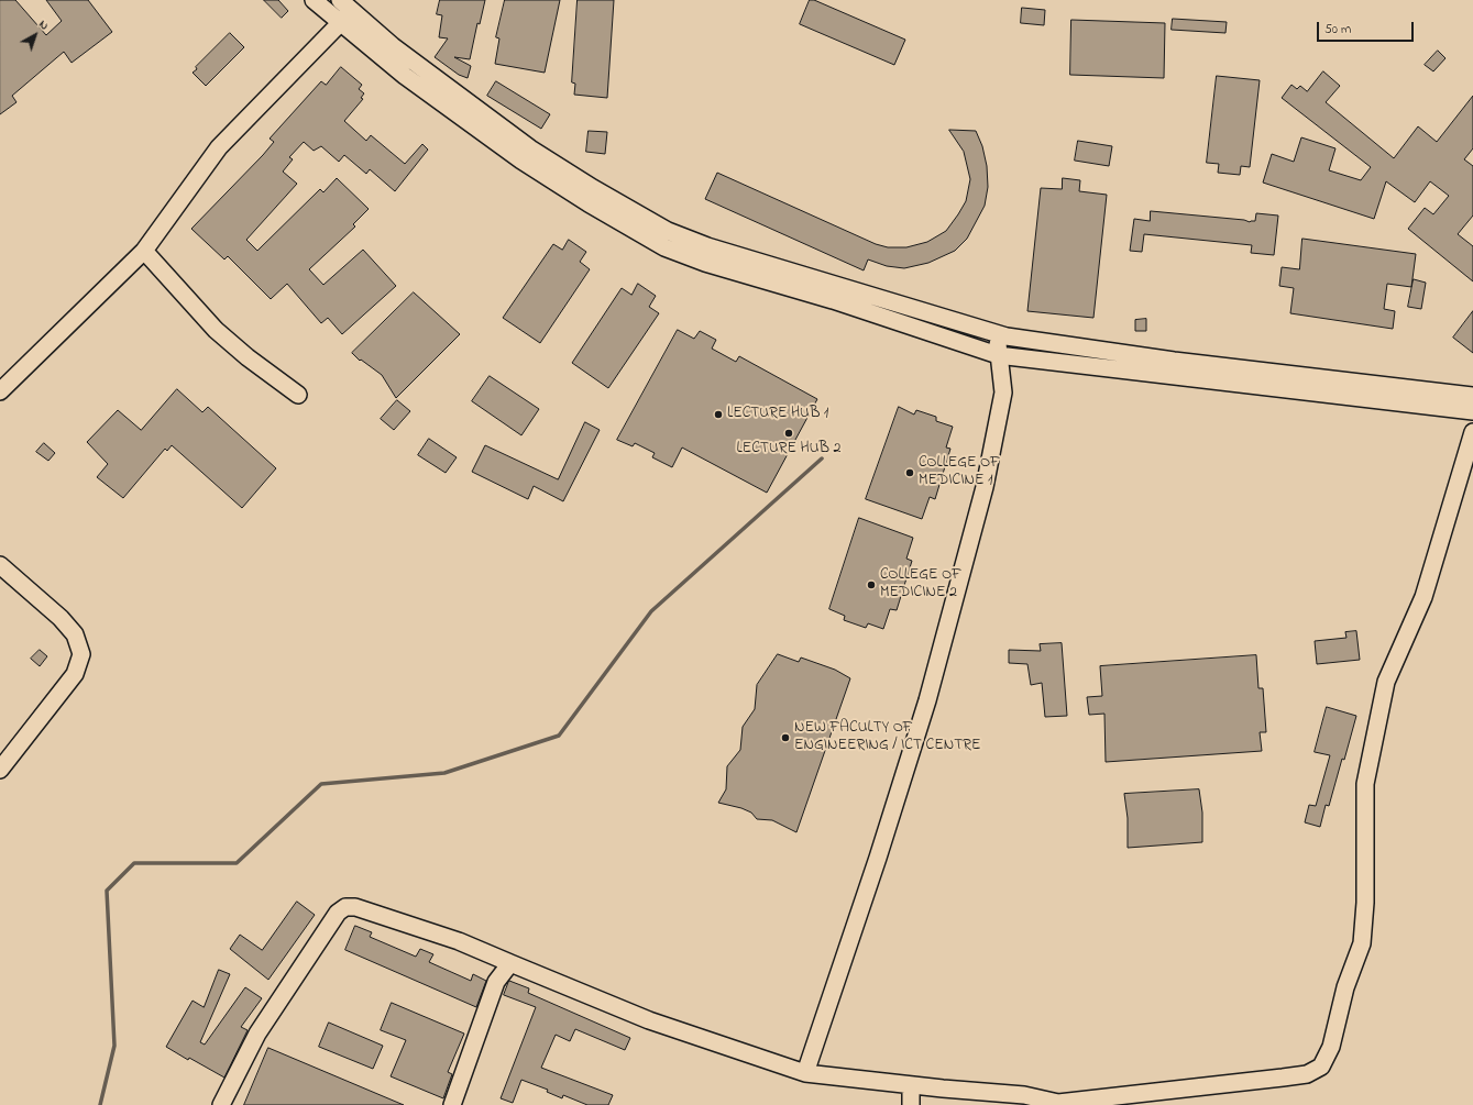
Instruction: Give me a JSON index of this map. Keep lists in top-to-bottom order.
{
  "places": [
    "LECTURE HUB 1",
    "LECTURE HUB 2",
    "COLLEGE OF MEDICINE 1",
    "COLLEGE OF MEDICINE 2",
    "NEW FACULTY OF ENGINEERING / ICT CENTRE"
  ],
  "scale_bar": "50 m",
  "north": "top right"
}
